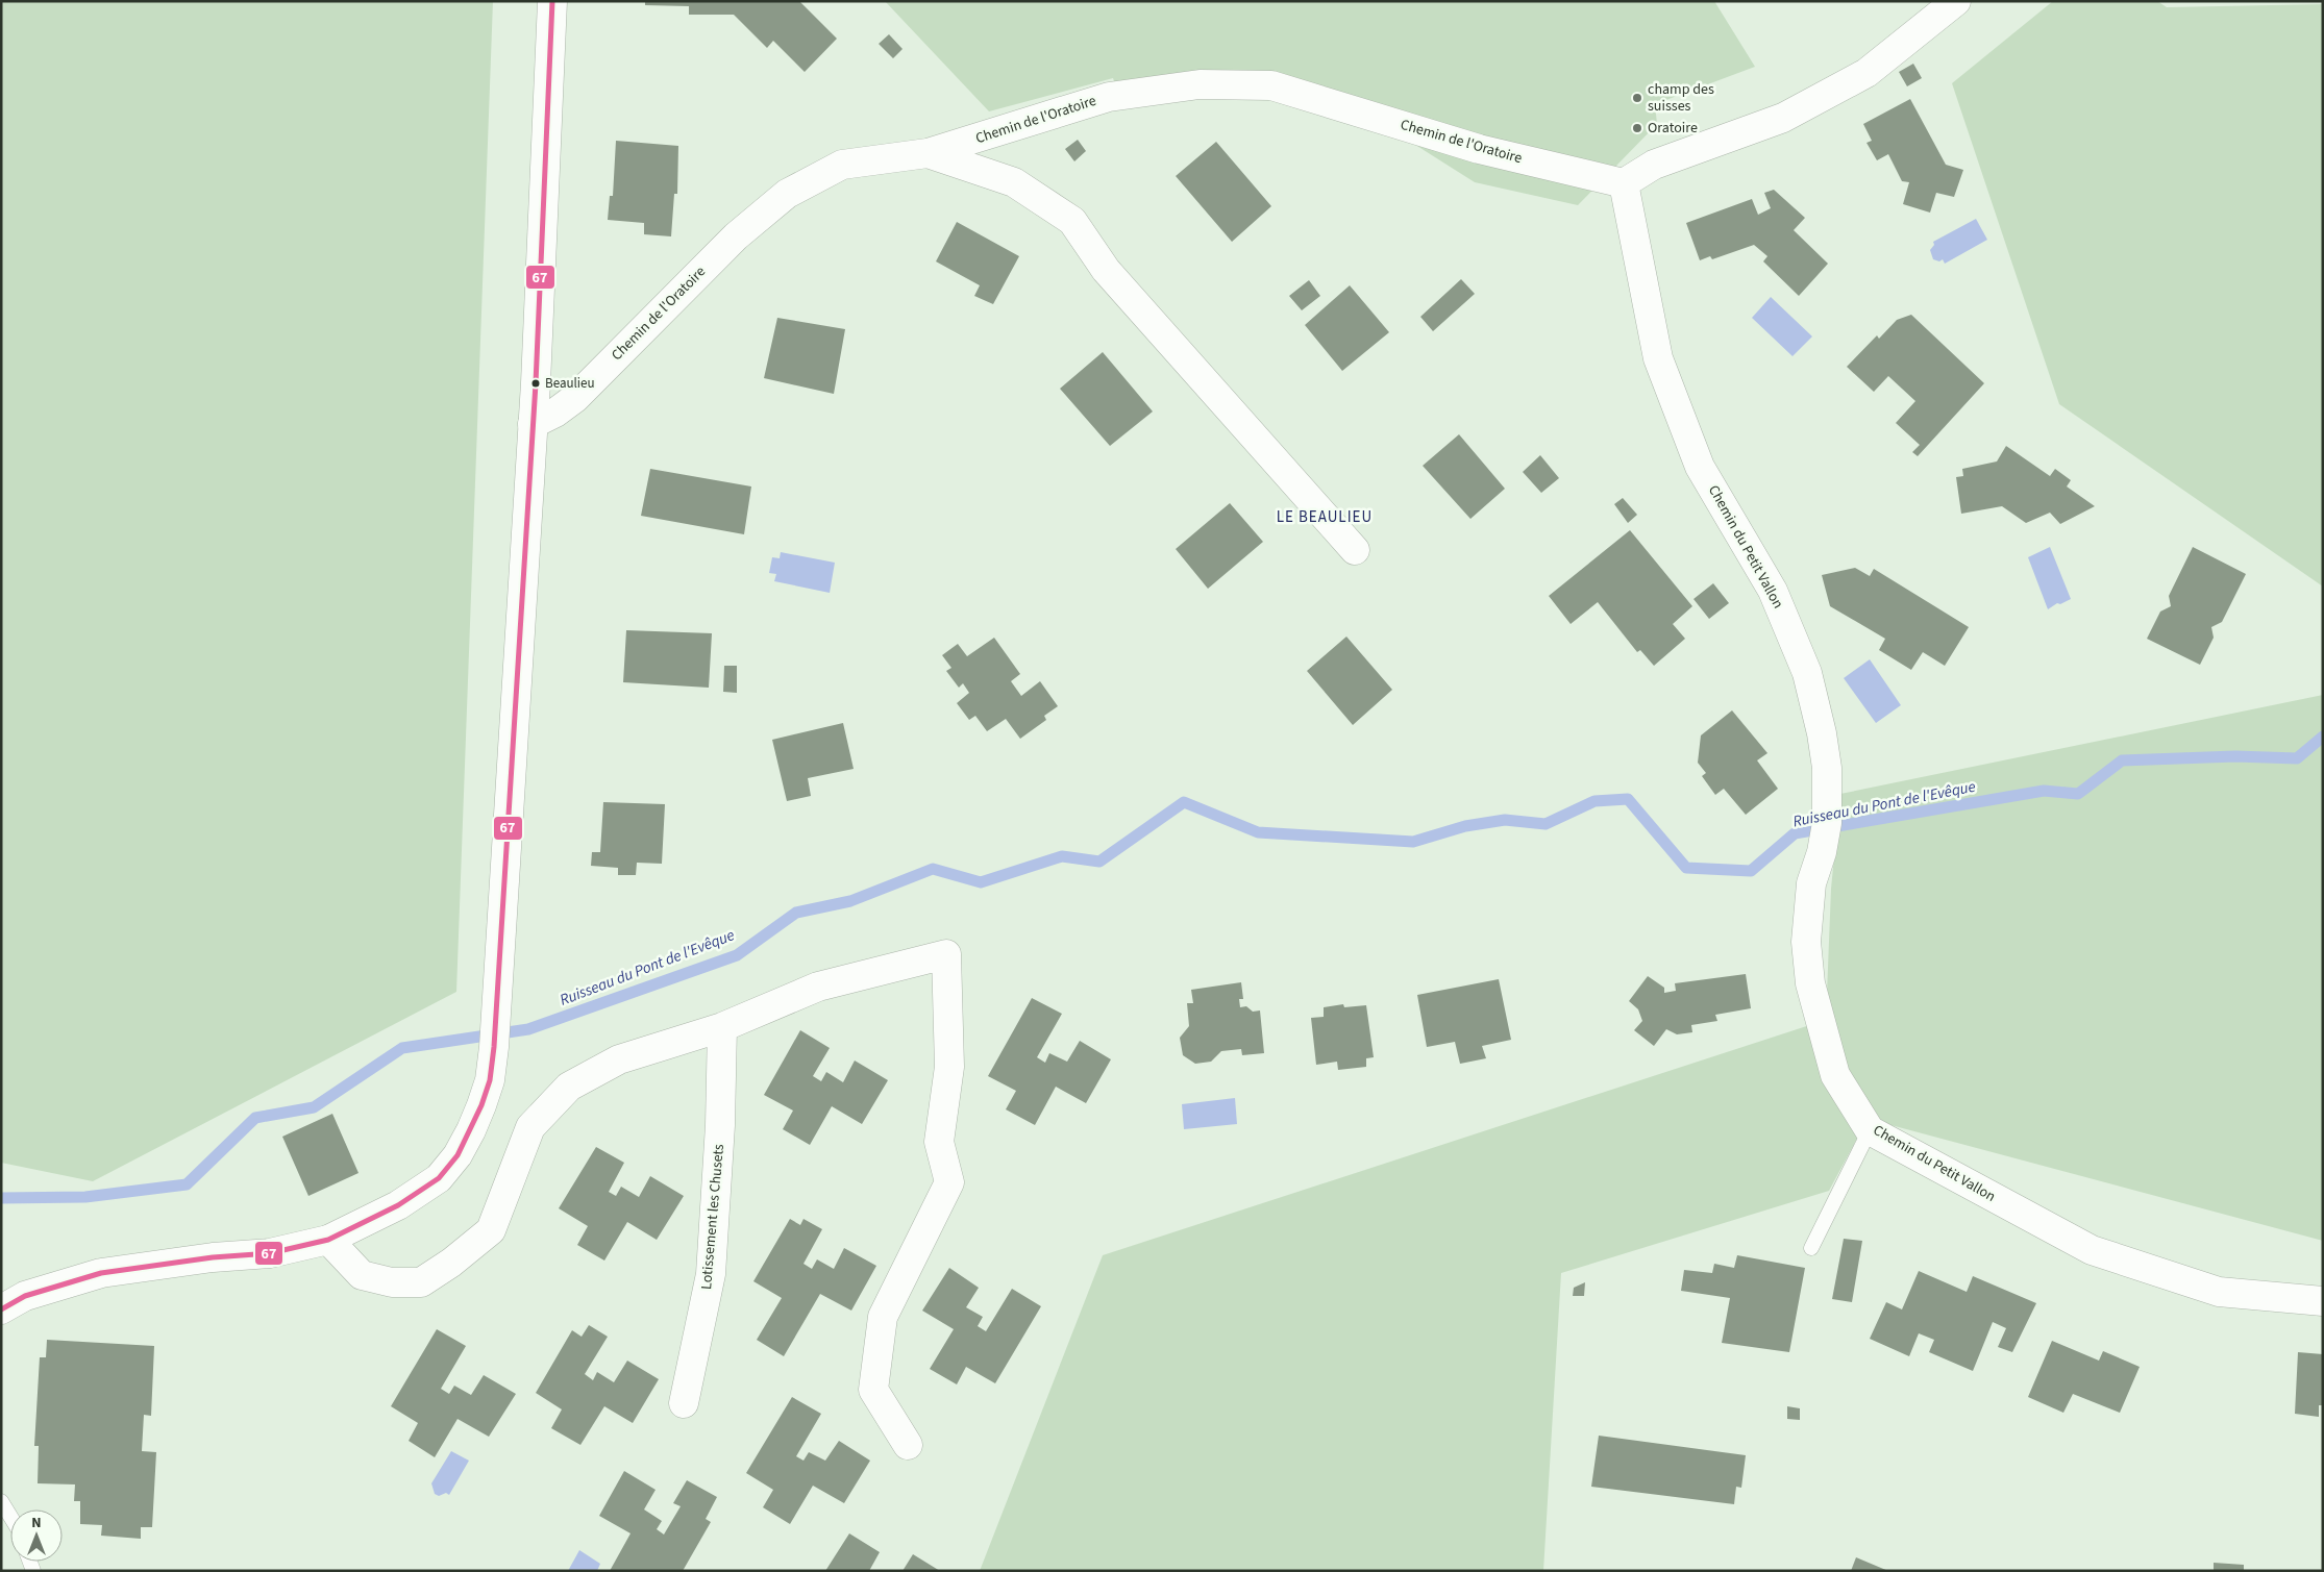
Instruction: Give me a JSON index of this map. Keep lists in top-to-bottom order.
{
  "streets": {
    "street": ["Chemin de l'Oratoire", "Chemin du Petit Vallon", "Lotissement les Chusets"]
  },
  "crossings": [
    ["Chemin de l'Oratoire", "Chemin du Petit Vallon"]
  ],
  "districts": ["LE BEAULIEU"],
  "water": ["Ruisseau du Pont de l'Evêque"],
  "places": ["champ des suisses", "Oratoire", "Beaulieu"],
  "lines": ["transit line 67"],
  "north": "top"
}
